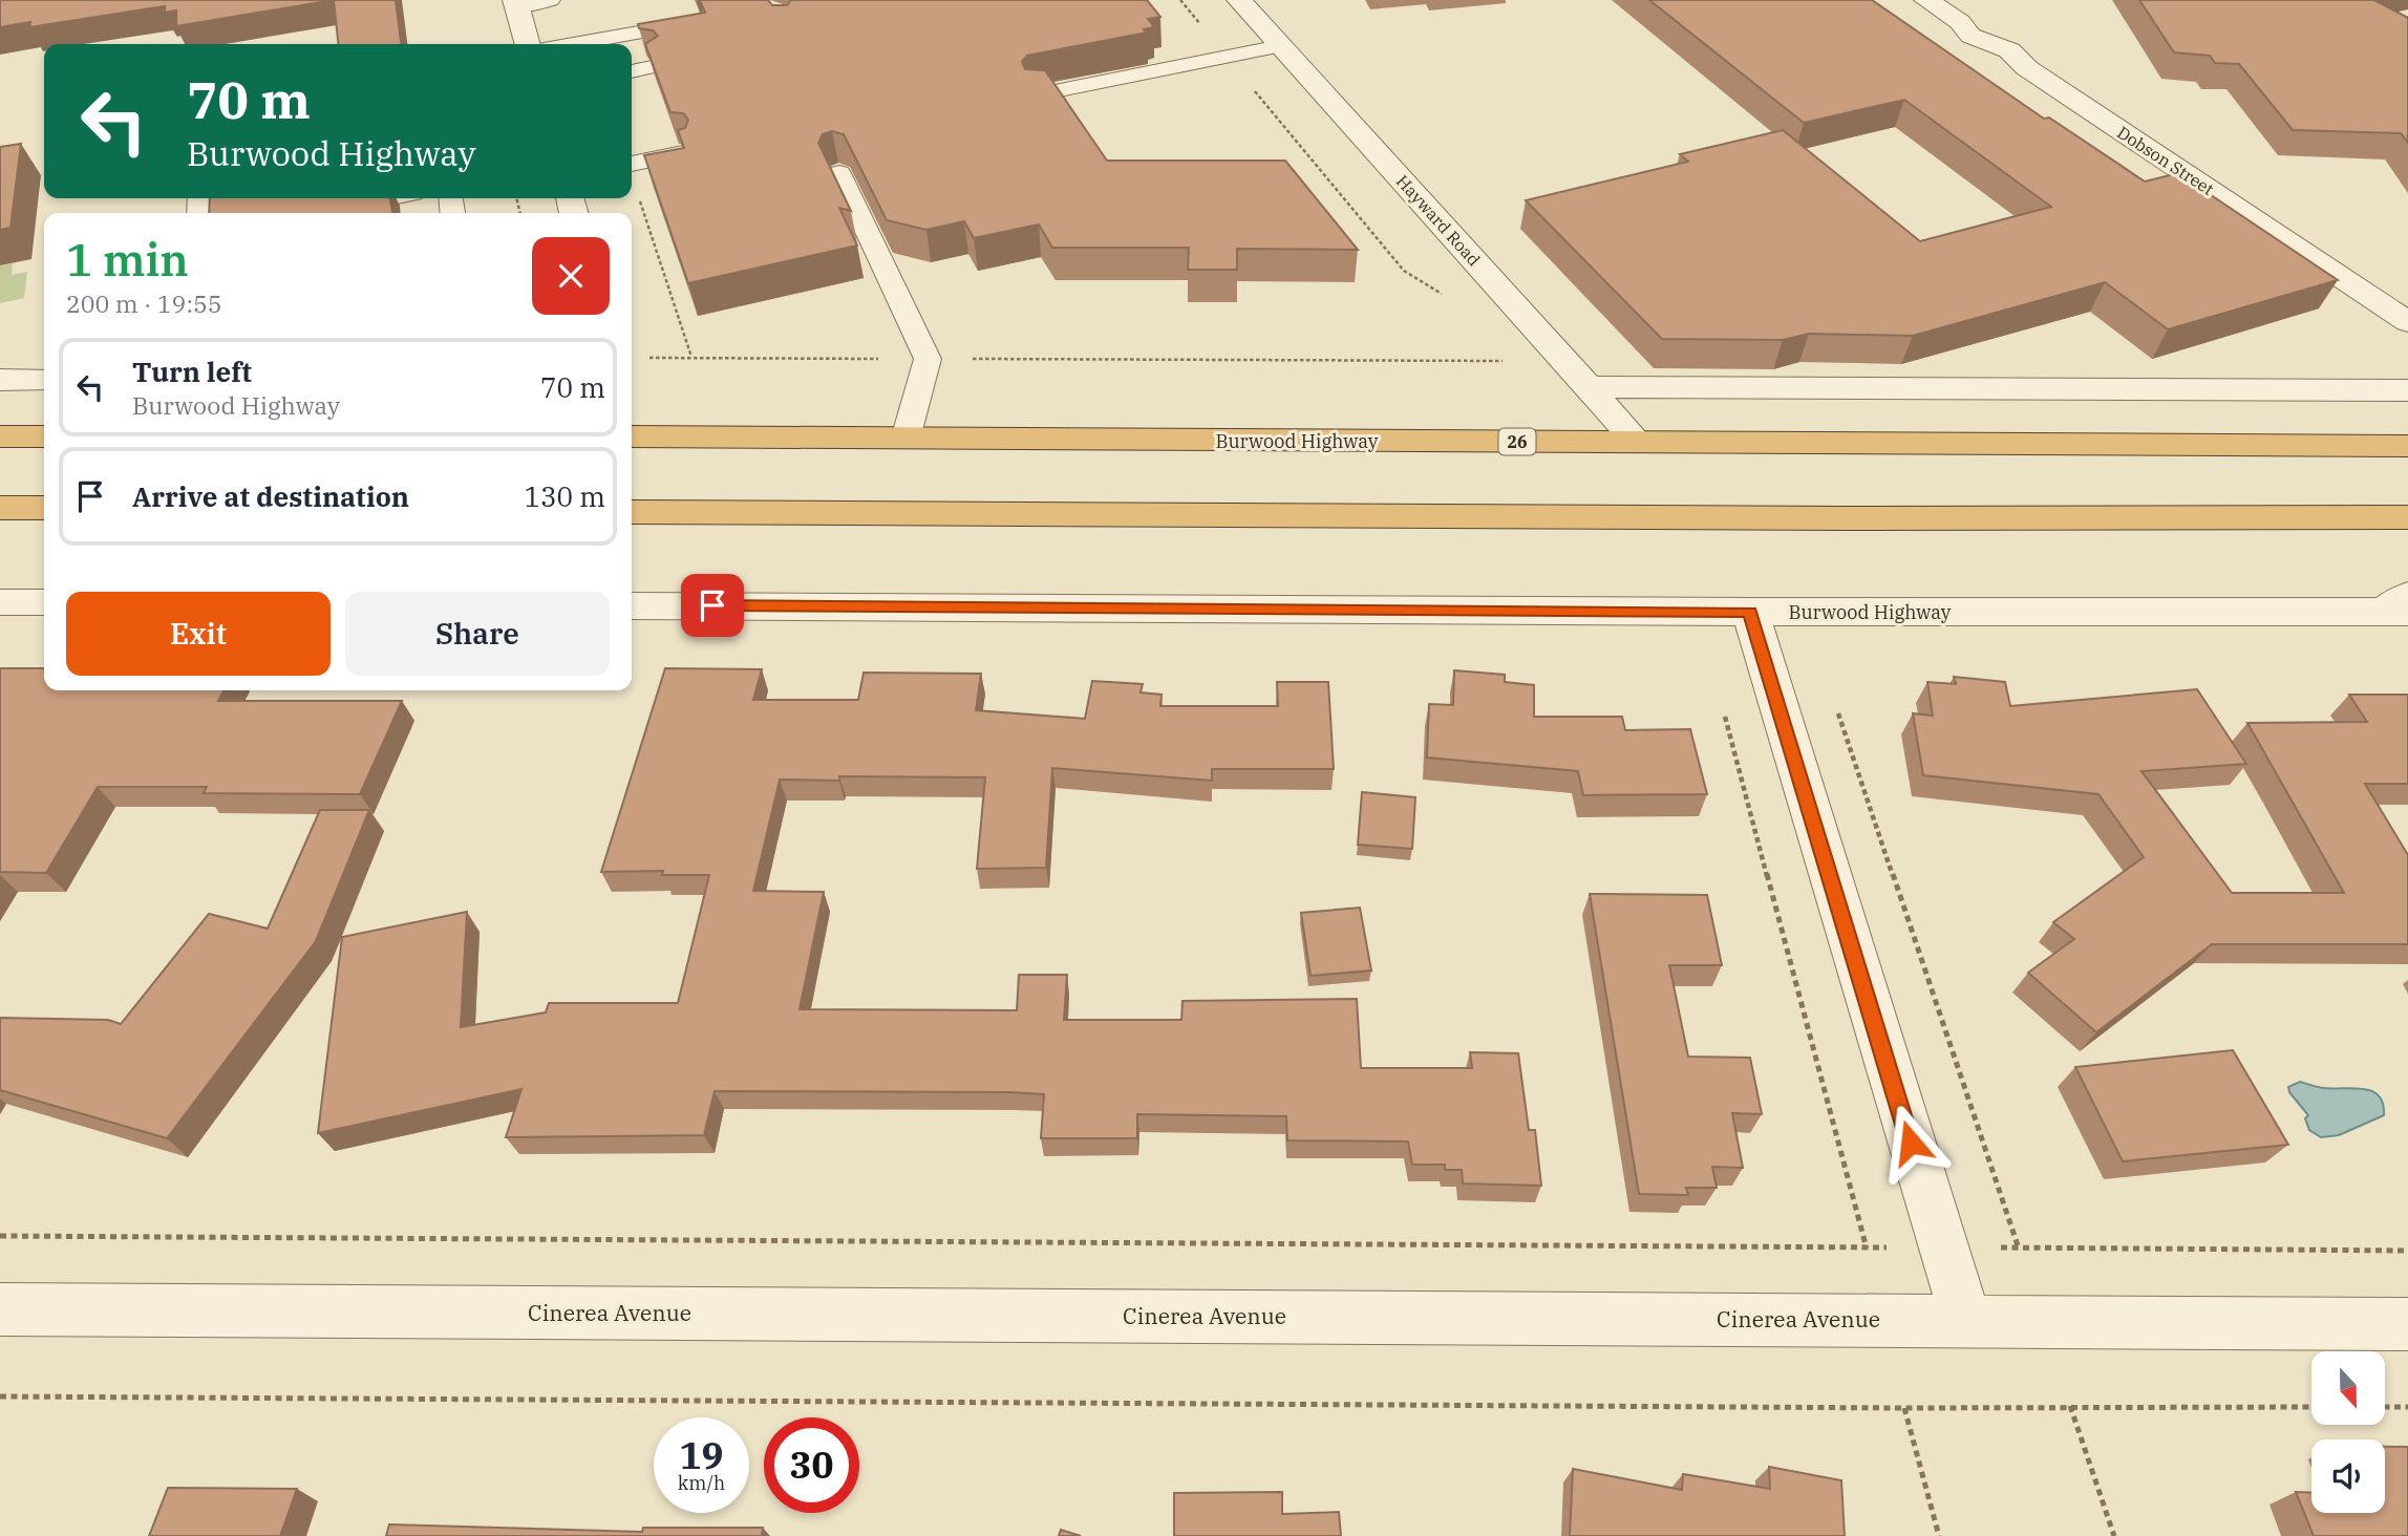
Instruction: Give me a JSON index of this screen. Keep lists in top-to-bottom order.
{
  "streets": {
    "highway": ["Burwood Highway", "26"],
    "street": ["Dobson Street", "Hayward Road", "Cinerea Avenue"]
  },
  "crossings": [
    ["Hayward Road", "Burwood Highway"]
  ],
  "north": "bottom",
  "page": {
    "turn": ["70 m", "Burwood Highway"],
    "heading": ["1 min", "200 m · 19:55"],
    "list": [
      {
        "name": "Turn left",
        "note": "Burwood Highway",
        "value": "70 m"
      },
      {
        "name": "Arrive at destination",
        "value": "130 m"
      }
    ],
    "buttons": ["Exit", "Share"],
    "speed": "19 km/h",
    "limit": "30"
  }
}
